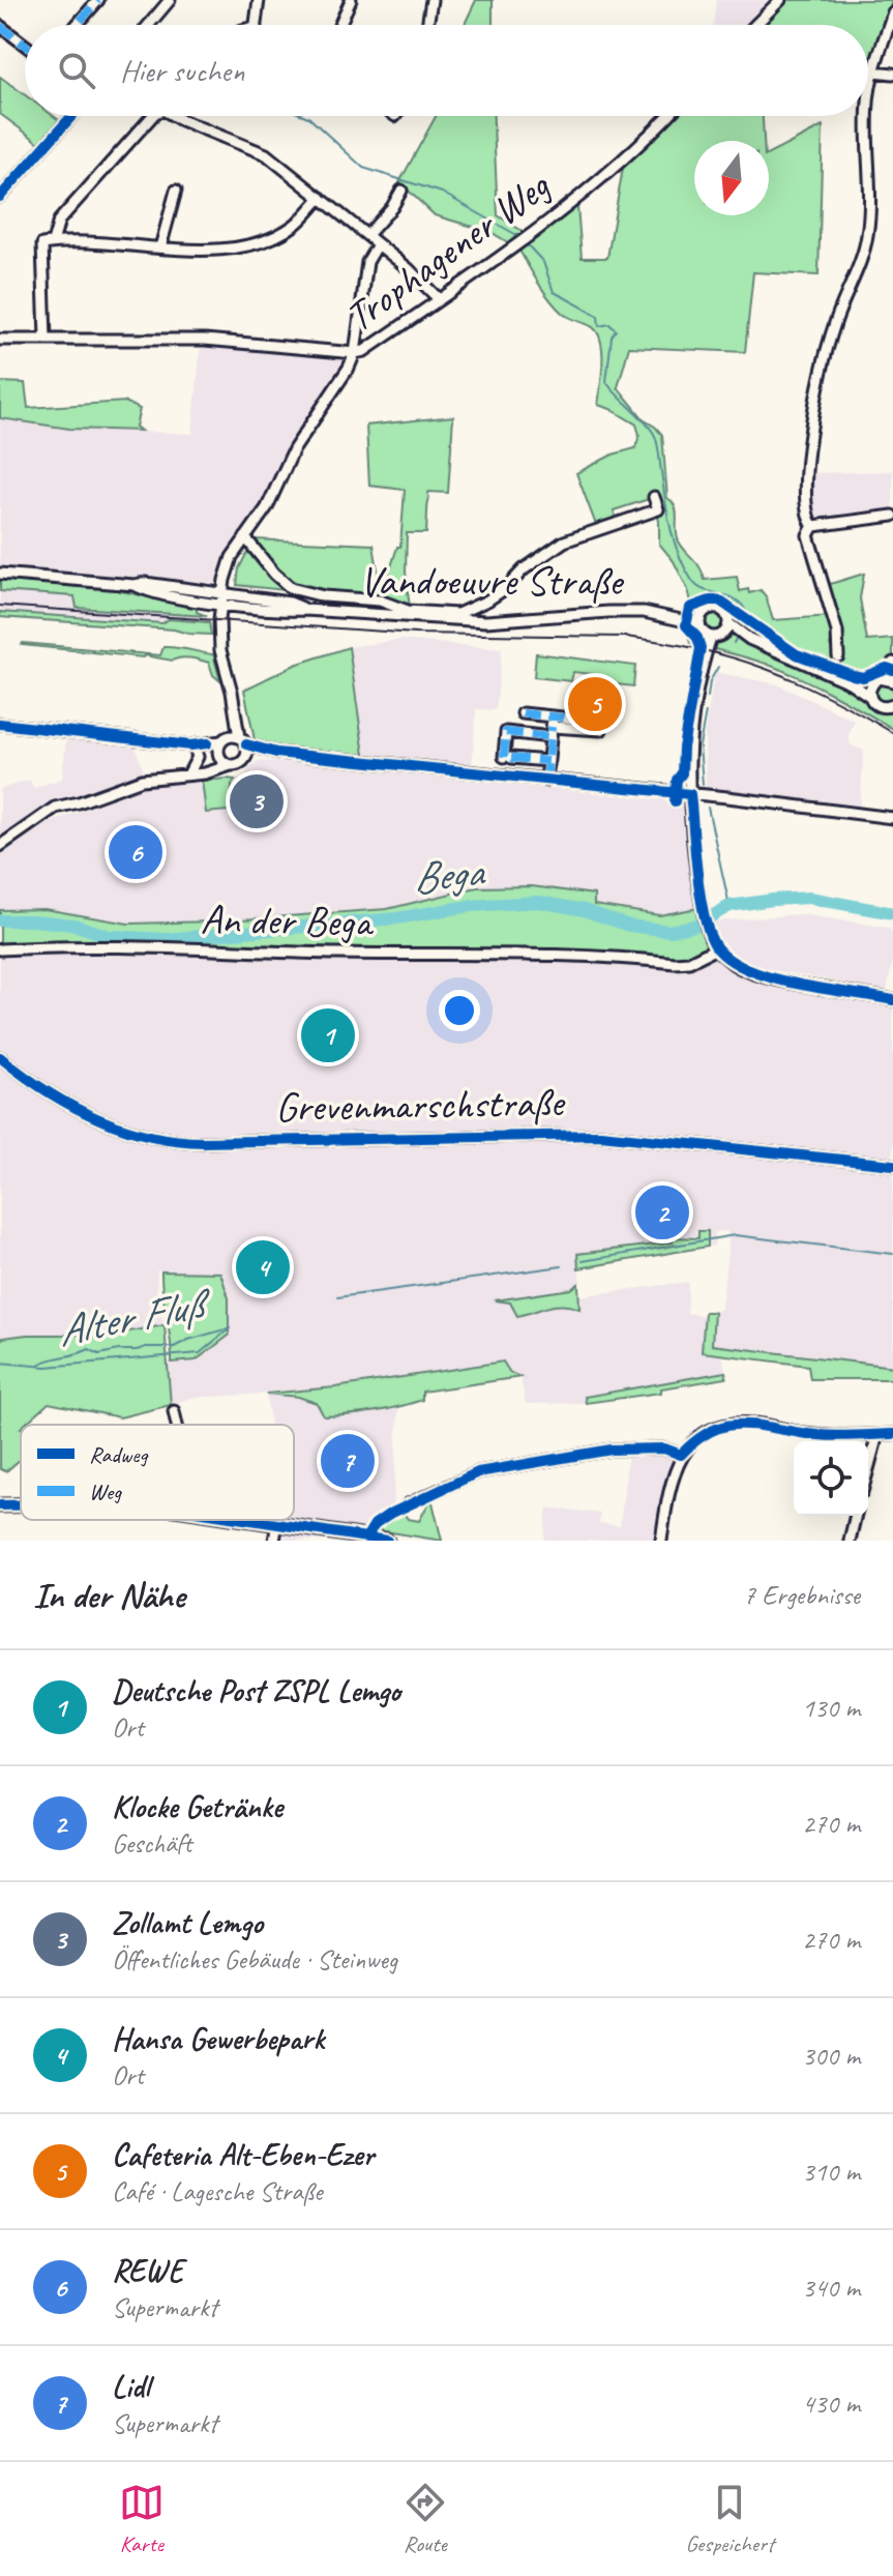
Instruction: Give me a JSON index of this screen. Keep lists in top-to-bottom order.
{
  "streets": {
    "street": [
      "Trophagener Weg",
      "Vandoeuvre Straße",
      "An der Bega",
      "Grevenmarschstraße"
    ]
  },
  "crossings": [
    ["Trophagener Weg", "Vandoeuvre Straße"]
  ],
  "water": ["Bega", "Alter Fluß"],
  "legend": ["Radweg", "Weg"],
  "north": "bottom",
  "page": {
    "search": "Hier suchen",
    "pins": [
      "5",
      "3",
      "6",
      "1",
      "2",
      "4",
      "7"
    ],
    "heading": ["In der Nähe", "7 Ergebnisse"],
    "list": [
      {
        "mark": "1",
        "name": "Deutsche Post ZSPL Lemgo",
        "note": "Ort",
        "value": "130 m"
      },
      {
        "mark": "2",
        "name": "Klocke Getränke",
        "note": "Geschäft",
        "value": "270 m"
      },
      {
        "mark": "3",
        "name": "Zollamt Lemgo",
        "note": "Öffentliches Gebäude · Steinweg",
        "value": "270 m"
      },
      {
        "mark": "4",
        "name": "Hansa Gewerbepark",
        "note": "Ort",
        "value": "300 m"
      },
      {
        "mark": "5",
        "name": "Cafeteria Alt-Eben-Ezer",
        "note": "Café · Lagesche Straße",
        "value": "310 m"
      },
      {
        "mark": "6",
        "name": "REWE",
        "note": "Supermarkt",
        "value": "340 m"
      },
      {
        "mark": "7",
        "name": "Lidl",
        "note": "Supermarkt",
        "value": "430 m"
      }
    ],
    "nav": ["Karte", "Route", "Gespeichert"]
  }
}
